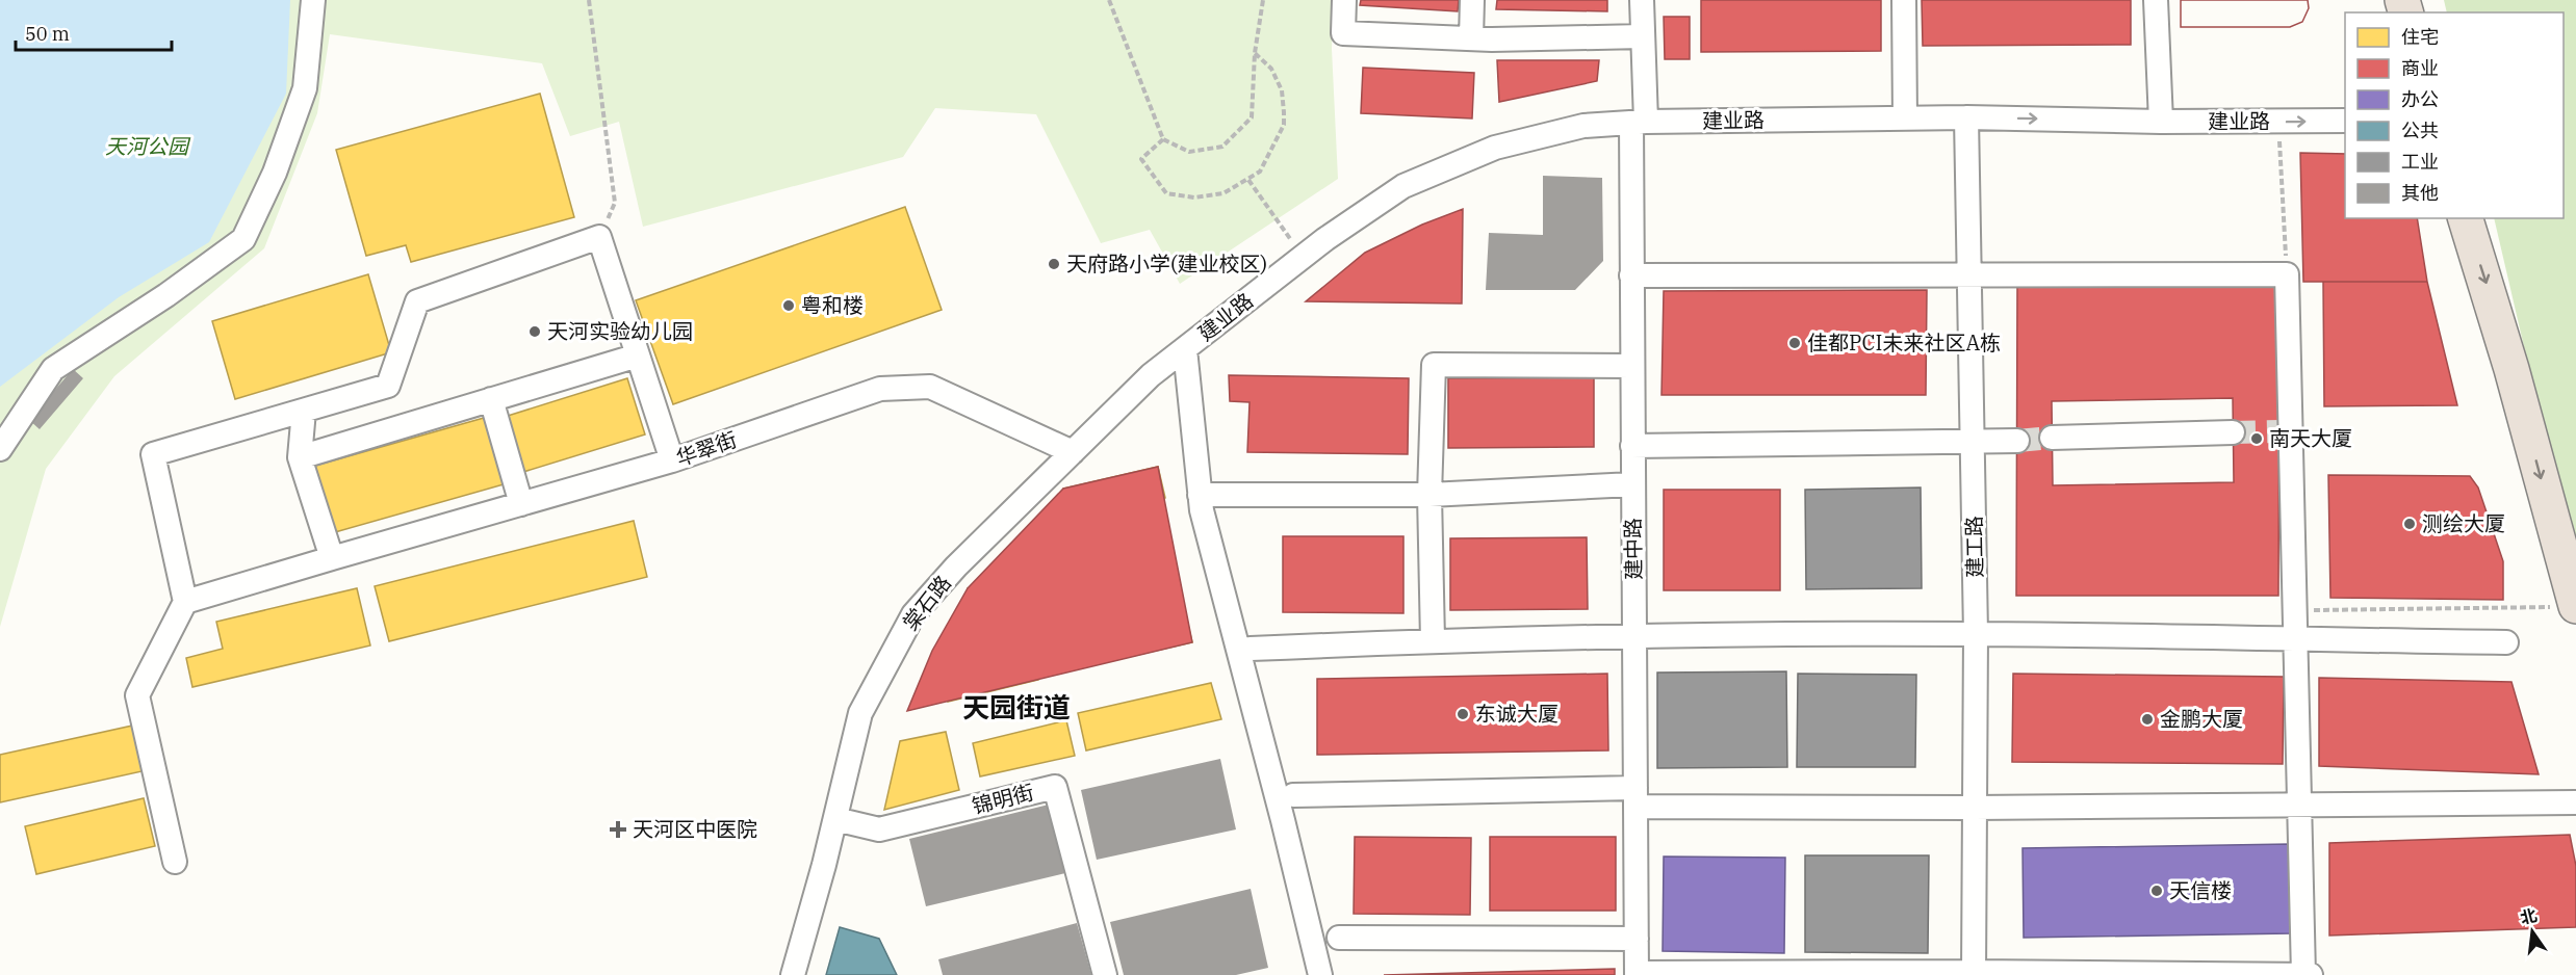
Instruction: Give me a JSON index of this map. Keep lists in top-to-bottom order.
{
  "streets": {
    "street": [
      "建业路",
      "华翠街",
      "建工路",
      "建中路",
      "棠石路",
      "锦明街"
    ]
  },
  "crossings": [
    ["建业路", "建工路"],
    ["建业路", "建中路"],
    ["建业路", "棠石路"],
    ["华翠街", "棠石路"],
    ["棠石路", "锦明街"]
  ],
  "districts": ["天园街道"],
  "parks": ["天河公园"],
  "places": {
    "other": [
      "天府路小学(建业校区)",
      "粤和楼",
      "天河实验幼儿园",
      "佳都PCI未来社区A栋",
      "南天大厦",
      "测绘大厦",
      "东诚大厦",
      "金鹏大厦",
      "天信楼"
    ],
    "health": ["天河区中医院"]
  },
  "legend": [
    "住宅",
    "商业",
    "办公",
    "公共",
    "工业",
    "其他"
  ],
  "scale_bar": "50 m",
  "north": "top"
}
